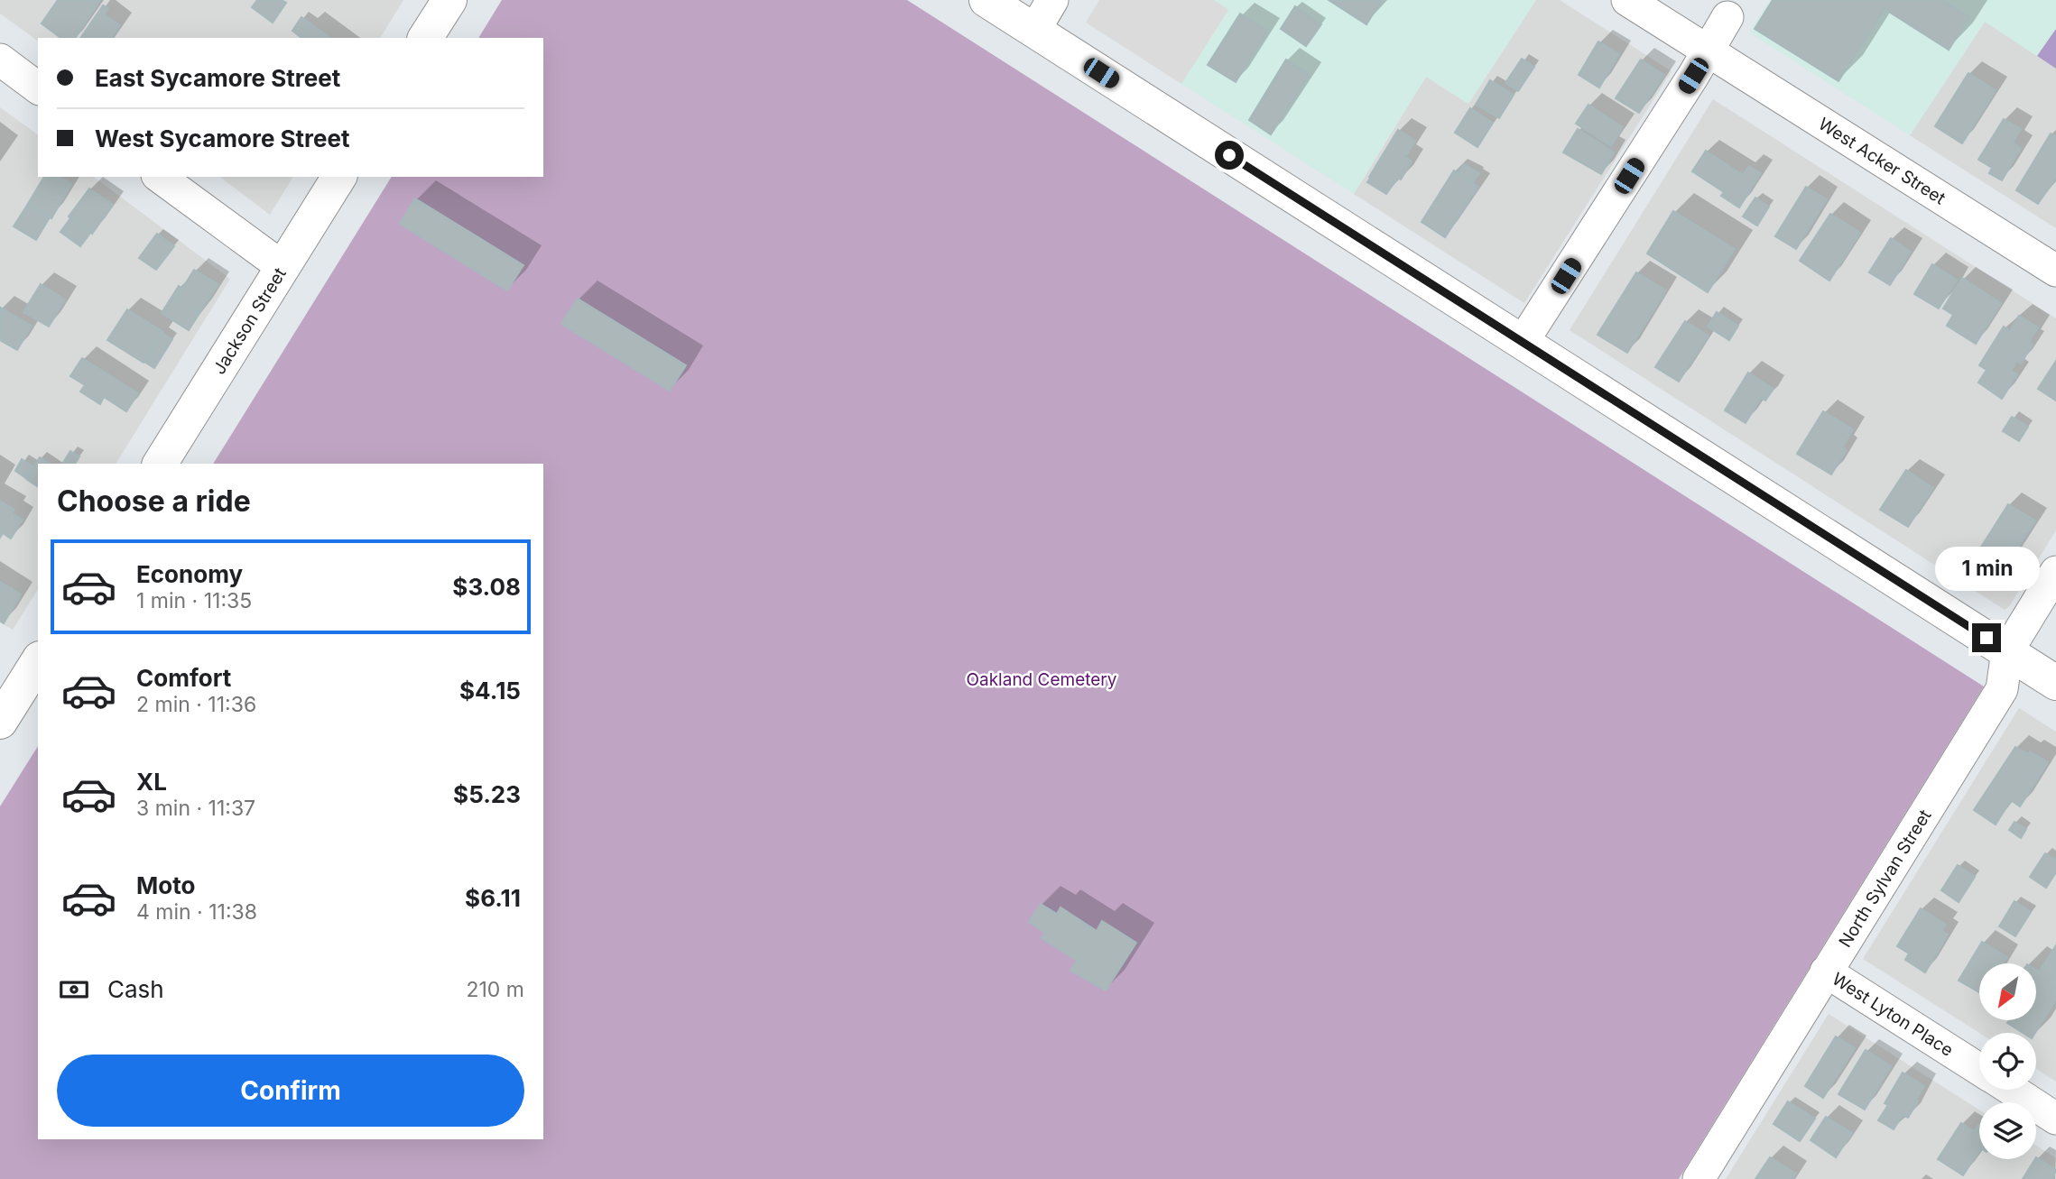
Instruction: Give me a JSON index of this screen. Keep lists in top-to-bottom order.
{
  "streets": {
    "street": [
      "West Acker Street",
      "Jackson Street",
      "North Sylvan Street",
      "West Lyton Place"
    ]
  },
  "crossings": [
    ["North Sylvan Street", "West Lyton Place"]
  ],
  "parks": ["Oakland Cemetery"],
  "north": "bottom left",
  "page": {
    "banner": ["East Sycamore Street", "West Sycamore Street"],
    "heading": "Choose a ride",
    "list": [
      {
        "name": "Economy",
        "note": "1 min · 11:35",
        "value": "$3.08"
      },
      {
        "name": "Comfort",
        "note": "2 min · 11:36",
        "value": "$4.15"
      },
      {
        "name": "XL",
        "note": "3 min · 11:37",
        "value": "$5.23"
      },
      {
        "name": "Moto",
        "note": "4 min · 11:38",
        "value": "$6.11"
      }
    ],
    "bubble": "1 min",
    "pay": ["Cash", "210 m"],
    "buttons": "Confirm"
  }
}
